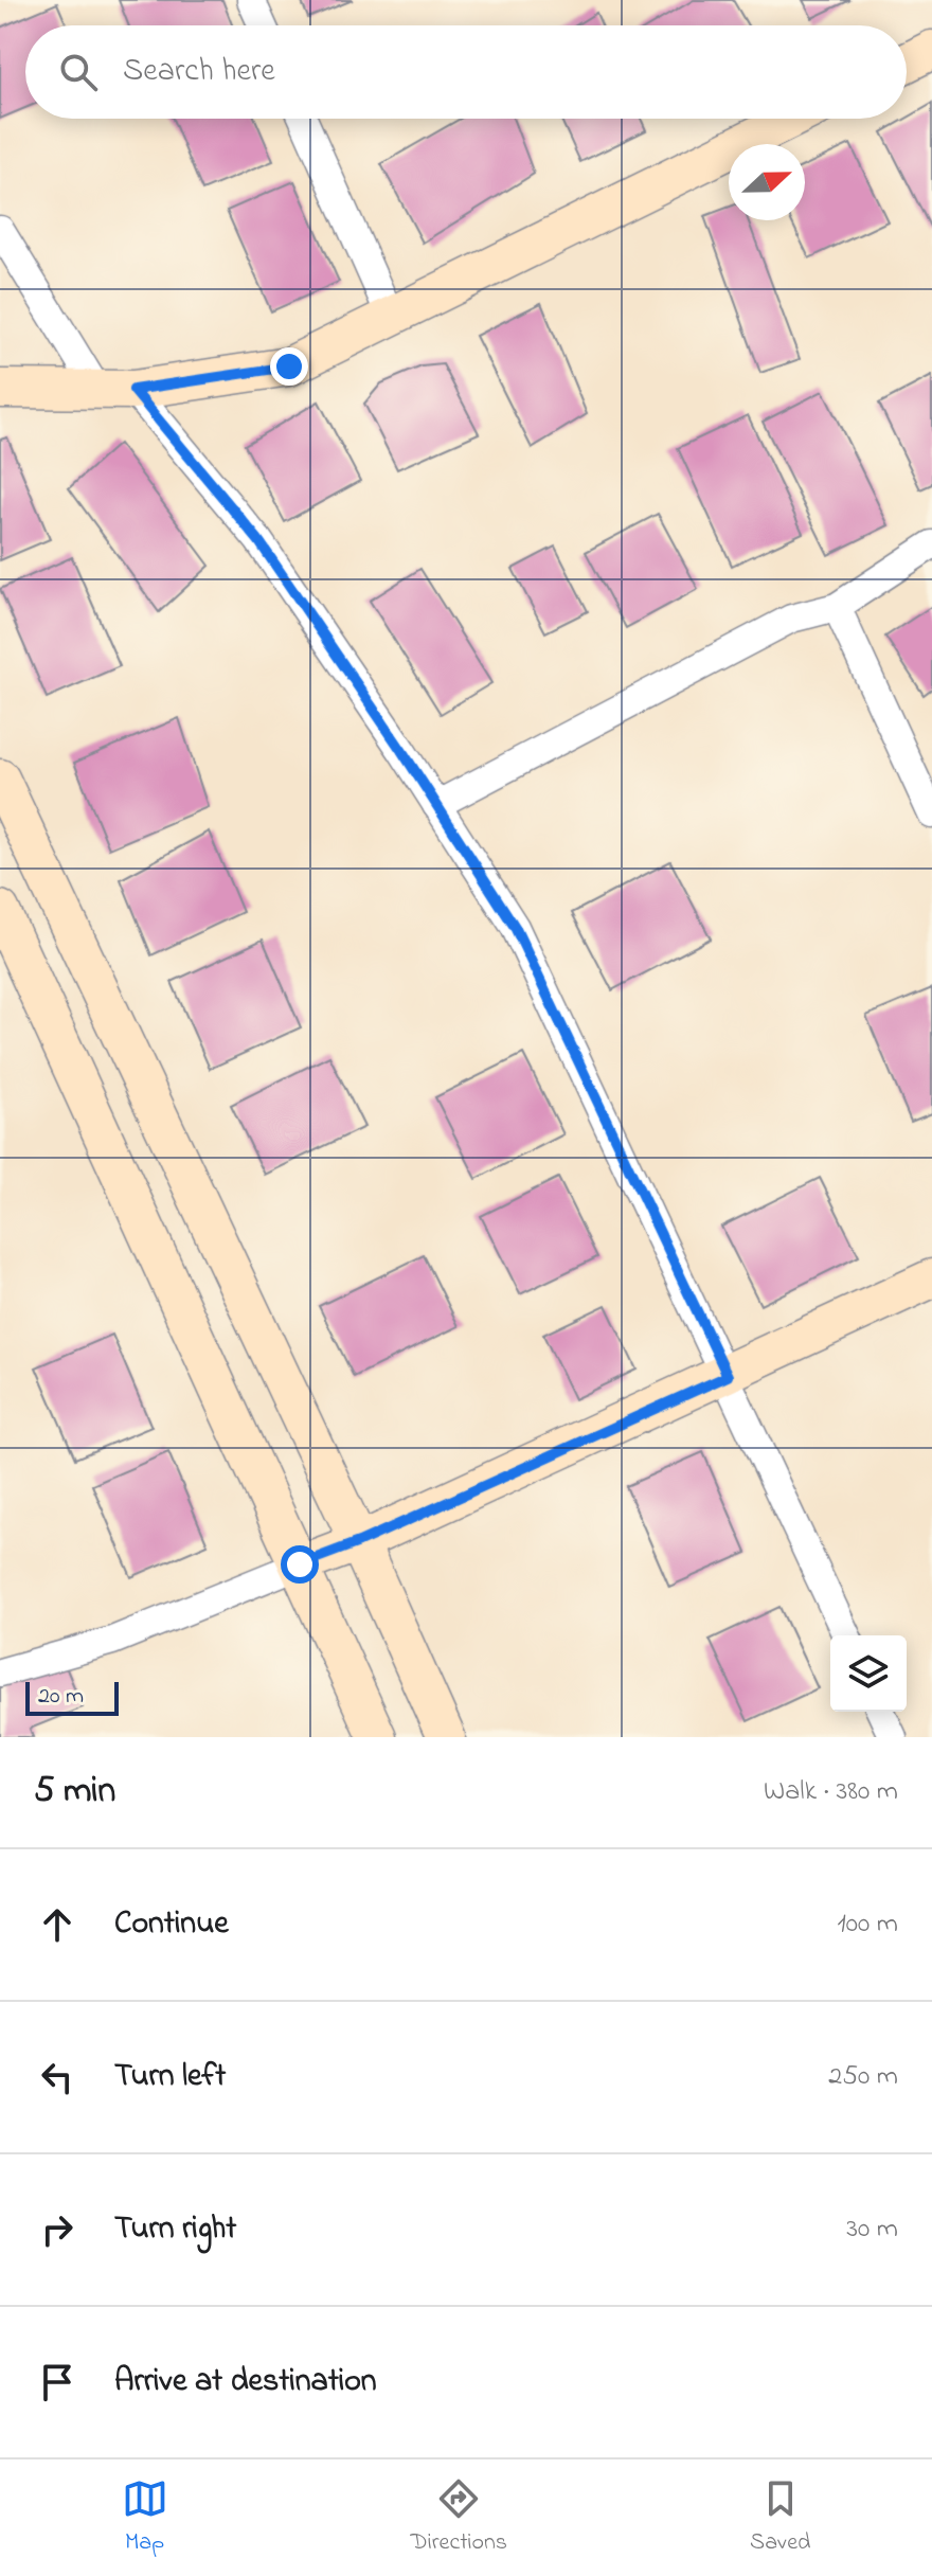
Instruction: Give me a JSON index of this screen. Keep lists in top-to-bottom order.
{
  "scale_bar": "20 m",
  "north": "right",
  "page": {
    "search": "Search here",
    "scale": "20 m",
    "heading": ["5 min", "Walk · 380 m"],
    "list": [
      ["Continue", "100 m"],
      ["Turn left", "250 m"],
      ["Turn right", "30 m"],
      "Arrive at destination"
    ],
    "nav": ["Map", "Directions", "Saved"]
  }
}
